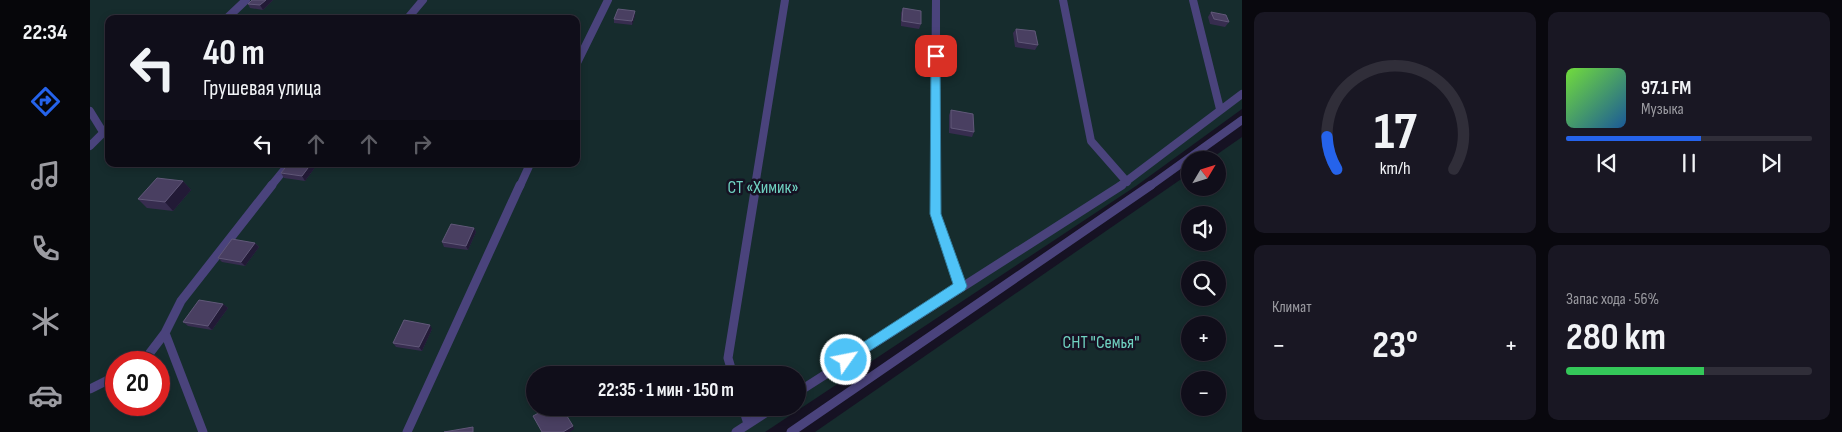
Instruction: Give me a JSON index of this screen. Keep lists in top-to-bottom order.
{
  "parks": ["СТ «Химик»", "СНТ \"Семья\""],
  "north": "top right",
  "page": {
    "tabs": "22:34",
    "turn": ["40 m", "Грушевая улица"],
    "song": ["97.1 FM", "Музыка"],
    "map_buttons": ["+", "−"],
    "tile": [
      "Климат",
      ["Запас хода · 56%", "280 km"]
    ],
    "heat": ["−", "23°", "+"],
    "limit": "20",
    "trip": "22:35 · 1 мин · 150 m",
    "gauge": ["17", "km/h"]
  }
}
